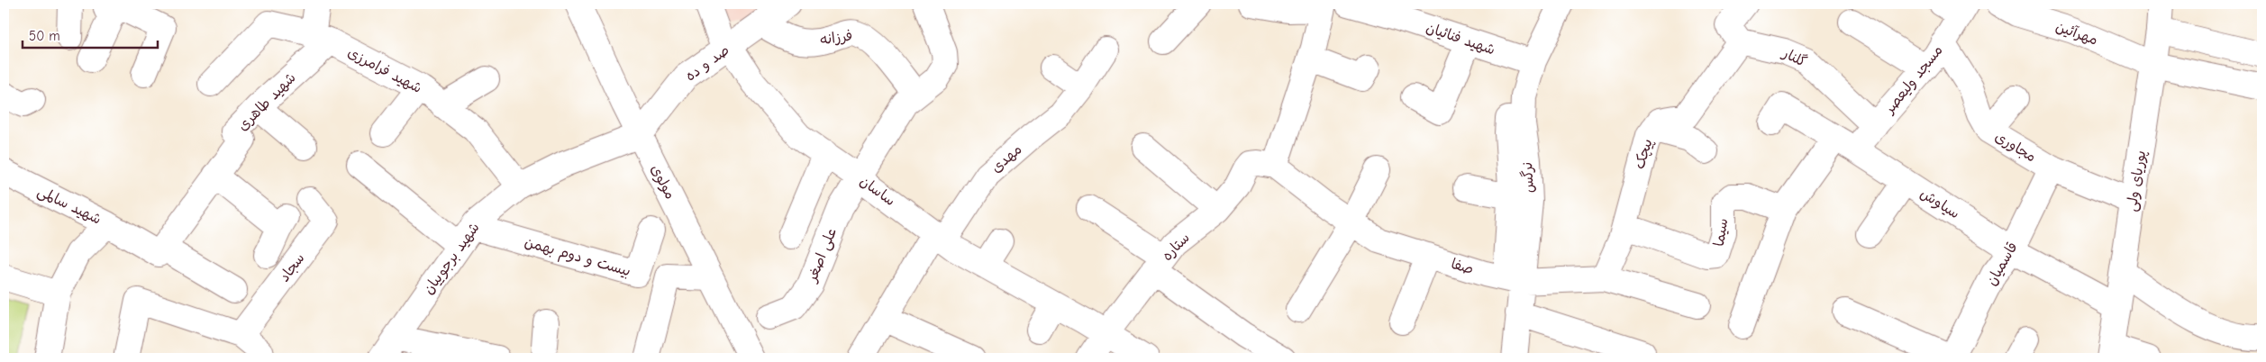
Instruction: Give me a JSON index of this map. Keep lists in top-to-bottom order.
{
  "streets": {
    "street": [
      "مهرآئین",
      "فرزانه",
      "شهید فنائیان",
      "گلنار",
      "صد و ده",
      "شهید فرامرزی",
      "مسجد ولیعصر",
      "شهید طاهری",
      "مجاوری",
      "پیچک",
      "مهدی",
      "نرگس",
      "پوریای ولی",
      "مولوی",
      "ساسان",
      "سیاوش",
      "شهید سالمی",
      "سیما",
      "ستاره",
      "علی اصغر",
      "بیست و دوم بهمن",
      "شهید برجوییان",
      "قاسمیان",
      "صفا",
      "سجاد"
    ]
  },
  "crossings": [
    ["مهرآئین", "پوریای ولی"],
    ["فرزانه", "صد و ده"],
    ["شهید فنائیان", "نرگس"],
    ["گلنار", "مسجد ولیعصر"],
    ["گلنار", "پیچک"],
    ["صد و ده", "مولوی"],
    ["صد و ده", "ساسان"],
    ["صد و ده", "شهید برجوییان"],
    ["شهید فرامرزی", "شهید طاهری"],
    ["شهید فرامرزی", "شهید برجوییان"],
    ["مسجد ولیعصر", "مجاوری"],
    ["مسجد ولیعصر", "سیاوش"],
    ["مجاوری", "پوریای ولی"],
    ["مجاوری", "قاسمیان"],
    ["پیچک", "سیما"],
    ["پیچک", "صفا"],
    ["مهدی", "ساسان"],
    ["نرگس", "صفا"],
    ["پوریای ولی", "سیاوش"],
    ["مولوی", "شهید برجوییان"],
    ["ساسان", "ستاره"],
    ["ساسان", "علی اصغر"],
    ["سیاوش", "قاسمیان"],
    ["ستاره", "صفا"],
    ["بیست و دوم بهمن", "شهید برجوییان"]
  ],
  "scale_bar": "50 m"
}
